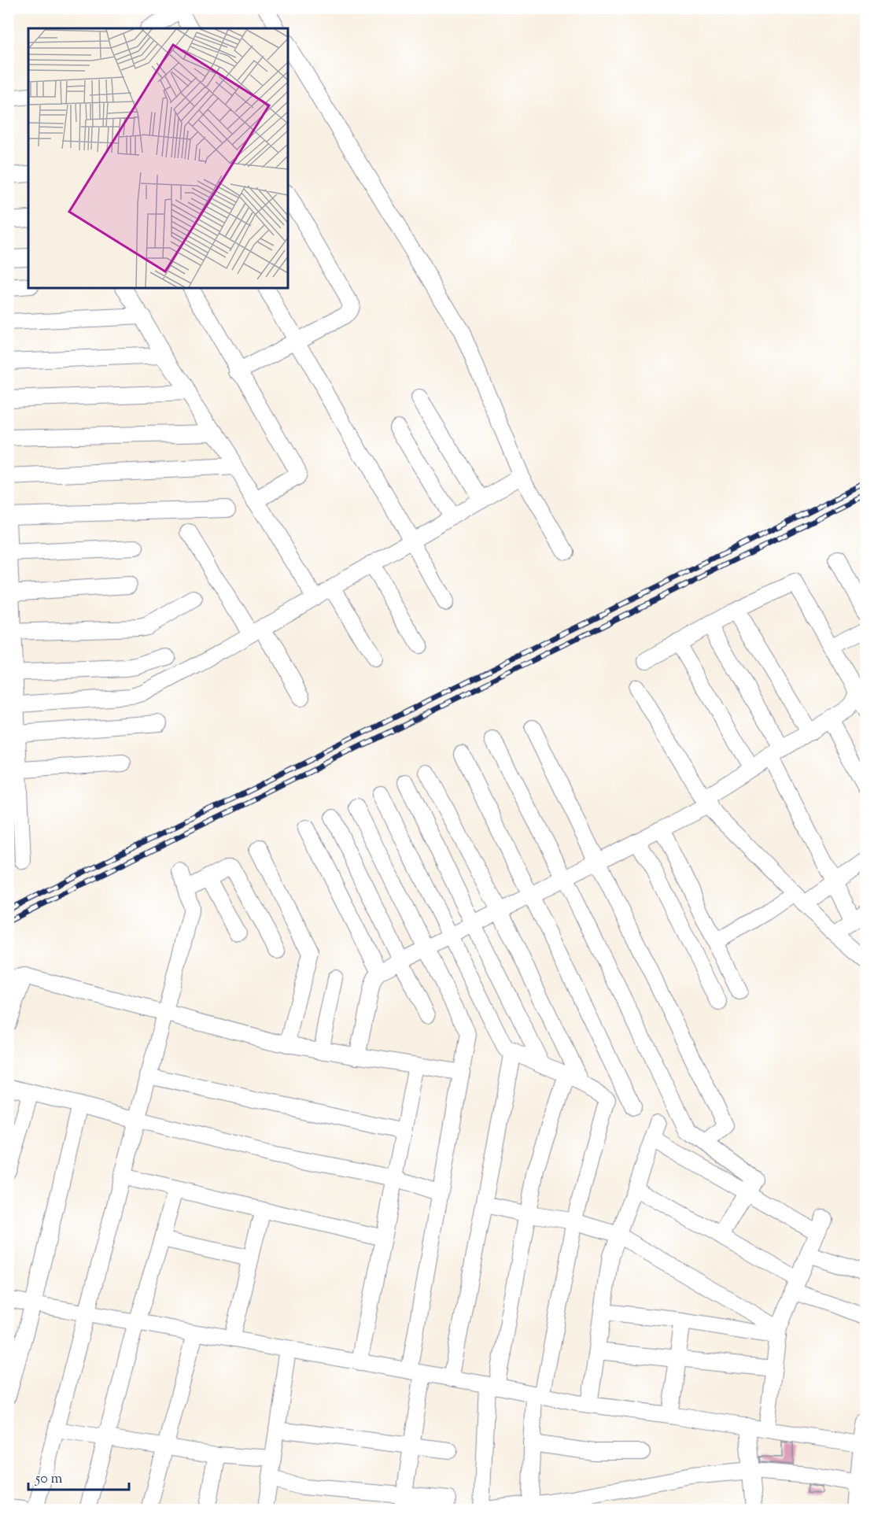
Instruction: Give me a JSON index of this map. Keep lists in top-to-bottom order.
{
  "scale_bar": "50 m"
}
